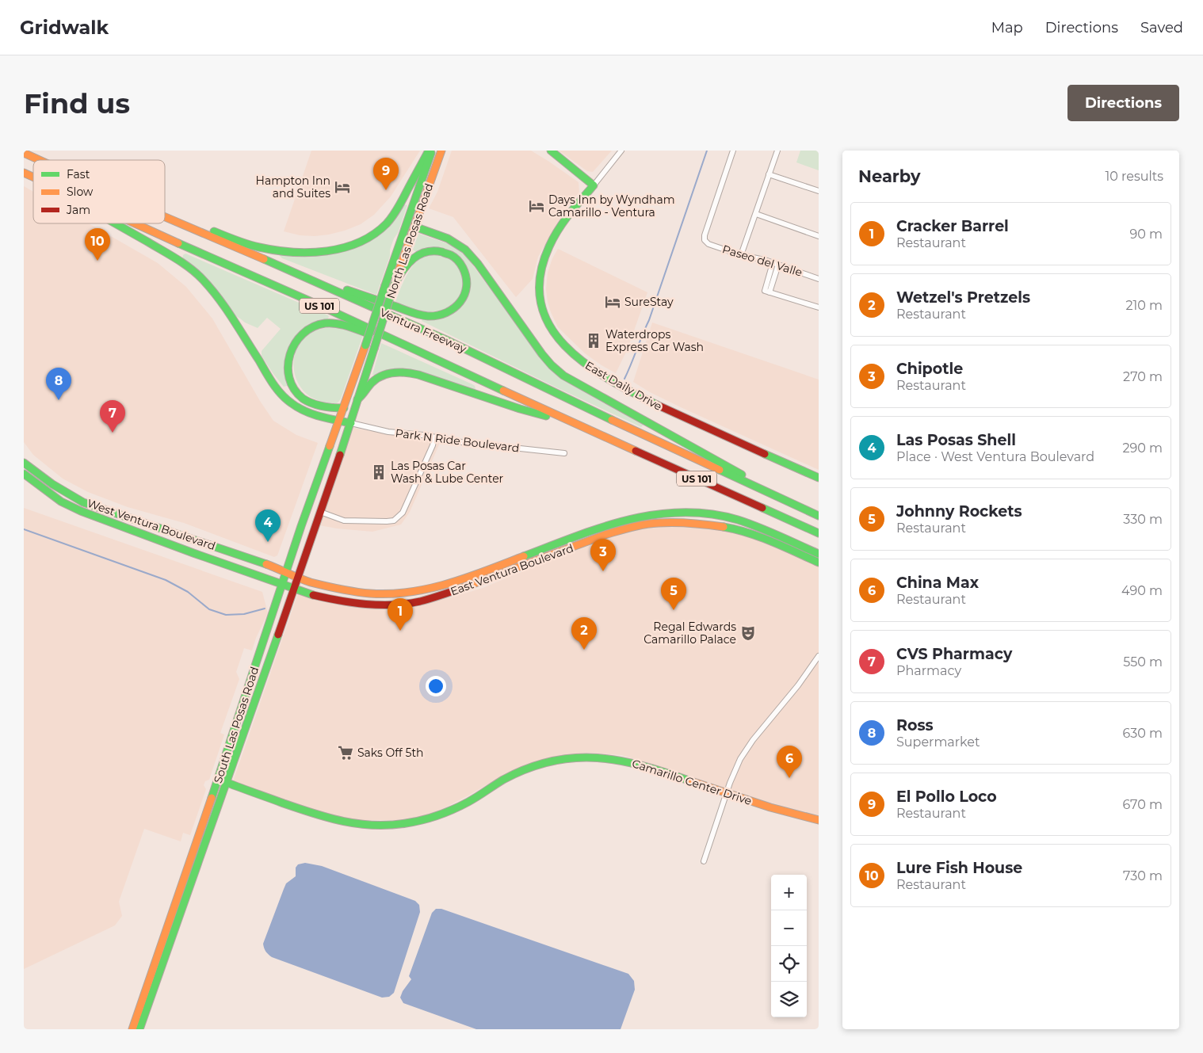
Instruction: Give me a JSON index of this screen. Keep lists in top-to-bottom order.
{
  "streets": {
    "main road": [
      "North Las Posas Road",
      "US 101",
      "Ventura Freeway",
      "East Daily Drive",
      "West Ventura Boulevard",
      "East Ventura Boulevard",
      "South Las Posas Road",
      "Camarillo Center Drive"
    ],
    "street": ["Paseo del Valle", "Park N Ride Boulevard"]
  },
  "crossings": [
    ["North Las Posas Road", "Park N Ride Boulevard"],
    ["North Las Posas Road", "South Las Posas Road"],
    ["Park N Ride Boulevard", "South Las Posas Road"],
    ["West Ventura Boulevard", "East Ventura Boulevard"],
    ["West Ventura Boulevard", "South Las Posas Road"],
    ["East Ventura Boulevard", "South Las Posas Road"],
    ["South Las Posas Road", "Camarillo Center Drive"]
  ],
  "places": {
    "hotel": ["Hampton Inn and Suites", "Days Inn by Wyndham Camarillo - Ventura", "SureStay"],
    "building": ["Waterdrops Express Car Wash", "Las Posas Car Wash & Lube Center"],
    "theatre": ["Regal Edwards Camarillo Palace"],
    "supermarket": ["Saks Off 5th"]
  },
  "legend": ["Fast", "Slow", "Jam"],
  "page": {
    "header": "Gridwalk",
    "nav": ["Map", "Directions", "Saved"],
    "buttons": "Directions",
    "title": "Find us",
    "heading": ["Nearby", "10 results"],
    "pins": [
      "9",
      "10",
      "8",
      "7",
      "4",
      "3",
      "5",
      "1",
      "2",
      "6"
    ],
    "list": [
      {
        "mark": "1",
        "name": "Cracker Barrel",
        "note": "Restaurant",
        "value": "90 m"
      },
      {
        "mark": "2",
        "name": "Wetzel's Pretzels",
        "note": "Restaurant",
        "value": "210 m"
      },
      {
        "mark": "3",
        "name": "Chipotle",
        "note": "Restaurant",
        "value": "270 m"
      },
      {
        "mark": "4",
        "name": "Las Posas Shell",
        "note": "Place · West Ventura Boulevard",
        "value": "290 m"
      },
      {
        "mark": "5",
        "name": "Johnny Rockets",
        "note": "Restaurant",
        "value": "330 m"
      },
      {
        "mark": "6",
        "name": "China Max",
        "note": "Restaurant",
        "value": "490 m"
      },
      {
        "mark": "7",
        "name": "CVS Pharmacy",
        "note": "Pharmacy",
        "value": "550 m"
      },
      {
        "mark": "8",
        "name": "Ross",
        "note": "Supermarket",
        "value": "630 m"
      },
      {
        "mark": "9",
        "name": "El Pollo Loco",
        "note": "Restaurant",
        "value": "670 m"
      },
      {
        "mark": "10",
        "name": "Lure Fish House",
        "note": "Restaurant",
        "value": "730 m"
      }
    ],
    "map_buttons": ["+", "−"]
  }
}
